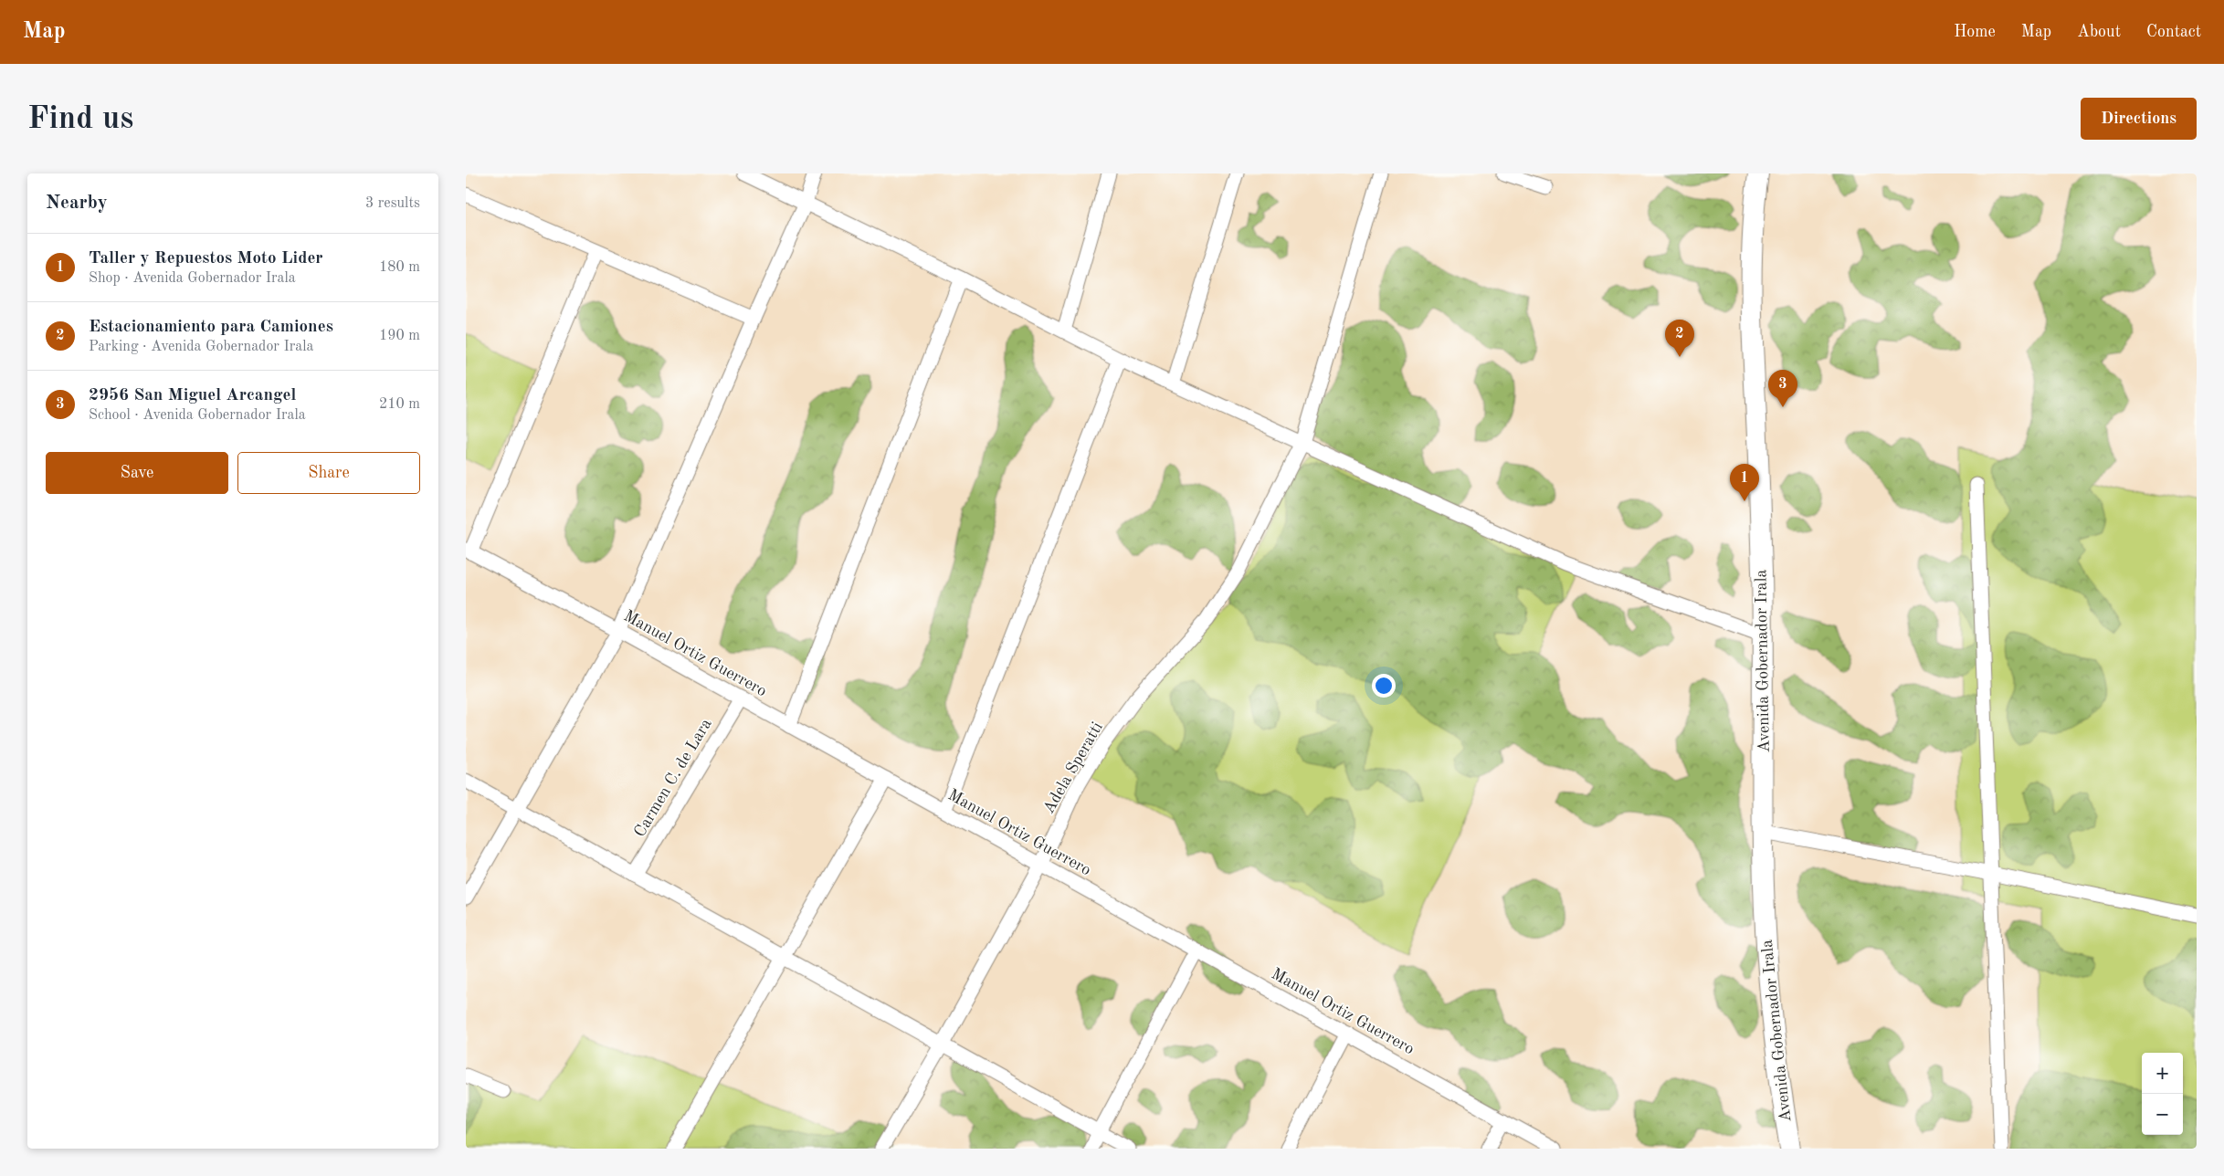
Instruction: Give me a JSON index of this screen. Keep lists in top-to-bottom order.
{
  "streets": {
    "main road": ["Avenida Gobernador Irala"],
    "street": ["Manuel Ortiz Guerrero", "Adela Speratti", "Carmen C. de Lara"]
  },
  "crossings": [
    ["Manuel Ortiz Guerrero", "Adela Speratti"],
    ["Manuel Ortiz Guerrero", "Carmen C. de Lara"]
  ],
  "page": {
    "header": "Map",
    "nav": [
      "Home",
      "Map",
      "About",
      "Contact"
    ],
    "buttons": [
      "Directions",
      ["Save", "Share"]
    ],
    "title": "Find us",
    "heading": ["Nearby", "3 results"],
    "list": [
      {
        "mark": "1",
        "name": "Taller y Repuestos Moto Lider",
        "note": "Shop · Avenida Gobernador Irala",
        "value": "180 m"
      },
      {
        "mark": "2",
        "name": "Estacionamiento para Camiones",
        "note": "Parking · Avenida Gobernador Irala",
        "value": "190 m"
      },
      {
        "mark": "3",
        "name": "2956 San Miguel Arcangel",
        "note": "School · Avenida Gobernador Irala",
        "value": "210 m"
      }
    ],
    "pins": ["2", "3", "1"],
    "map_buttons": ["+", "−"]
  }
}
